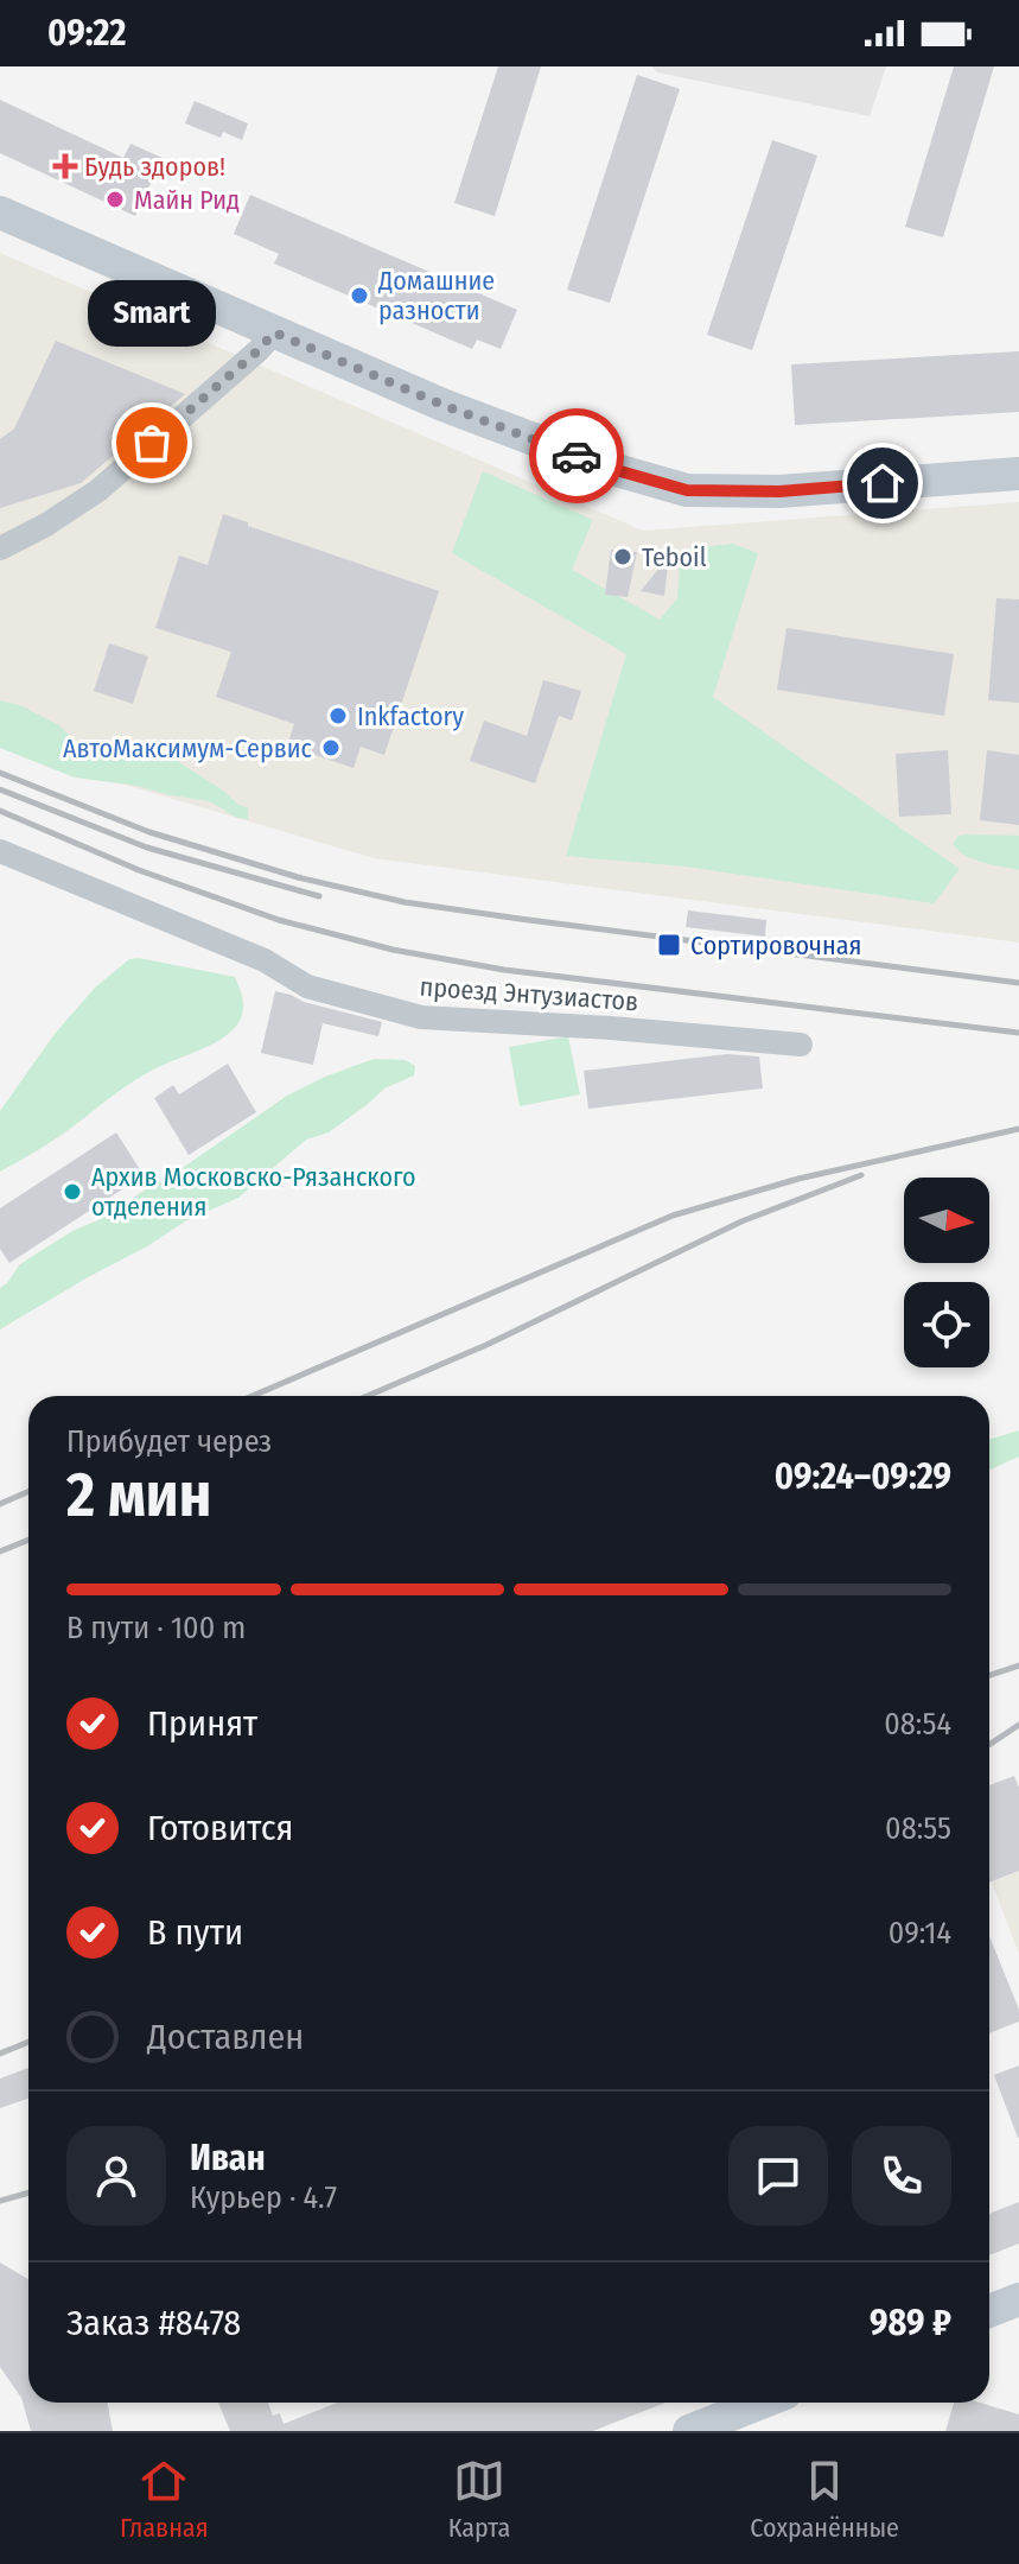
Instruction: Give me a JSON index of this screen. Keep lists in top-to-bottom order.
{
  "streets": {
    "street": ["проезд Энтузиастов"]
  },
  "places": {
    "health": ["Будь здоров!"],
    "other": [
      "Майн Рид",
      "Домашние разности",
      "Smart",
      "Teboil",
      "Inkfactory",
      "АвтоМаксимум-Сервиc",
      "Архив Московско-Рязанского отделения"
    ],
    "transit": ["Сортировочная"]
  },
  "north": "right",
  "page": {
    "status": "09:22",
    "bubble": "Smart",
    "heading": ["2 мин", "Прибудет через", "09:24–09:29"],
    "panel": [
      "Иван",
      "Курьер · 4.7",
      "Заказ #8478",
      "989 ₽"
    ],
    "bar": "В пути · 100 m",
    "list": [
      ["Принят", "08:54"],
      ["Готовится", "08:55"],
      ["В пути", "09:14"],
      "Доставлен"
    ],
    "tabs": ["Главная", "Карта", "Сохранённые"]
  }
}
